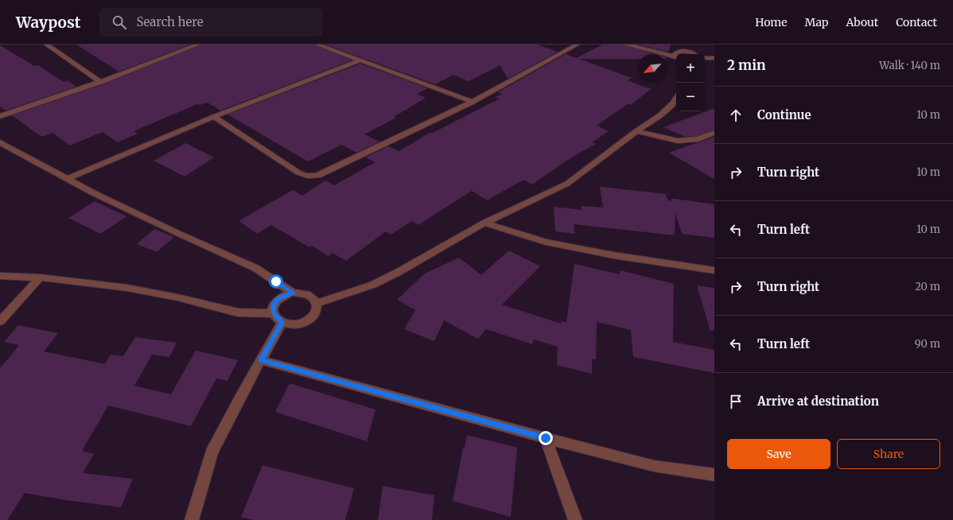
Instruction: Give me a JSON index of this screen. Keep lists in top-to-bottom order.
{
  "north": "bottom left",
  "page": {
    "header": "Waypost",
    "search": "Search here",
    "nav": [
      "Home",
      "Map",
      "About",
      "Contact"
    ],
    "heading": ["2 min", "Walk · 140 m"],
    "map_buttons": ["+", "−"],
    "list": [
      ["Continue", "10 m"],
      ["Turn right", "10 m"],
      ["Turn left", "10 m"],
      ["Turn right", "20 m"],
      ["Turn left", "90 m"],
      "Arrive at destination"
    ],
    "buttons": ["Save", "Share"]
  }
}
